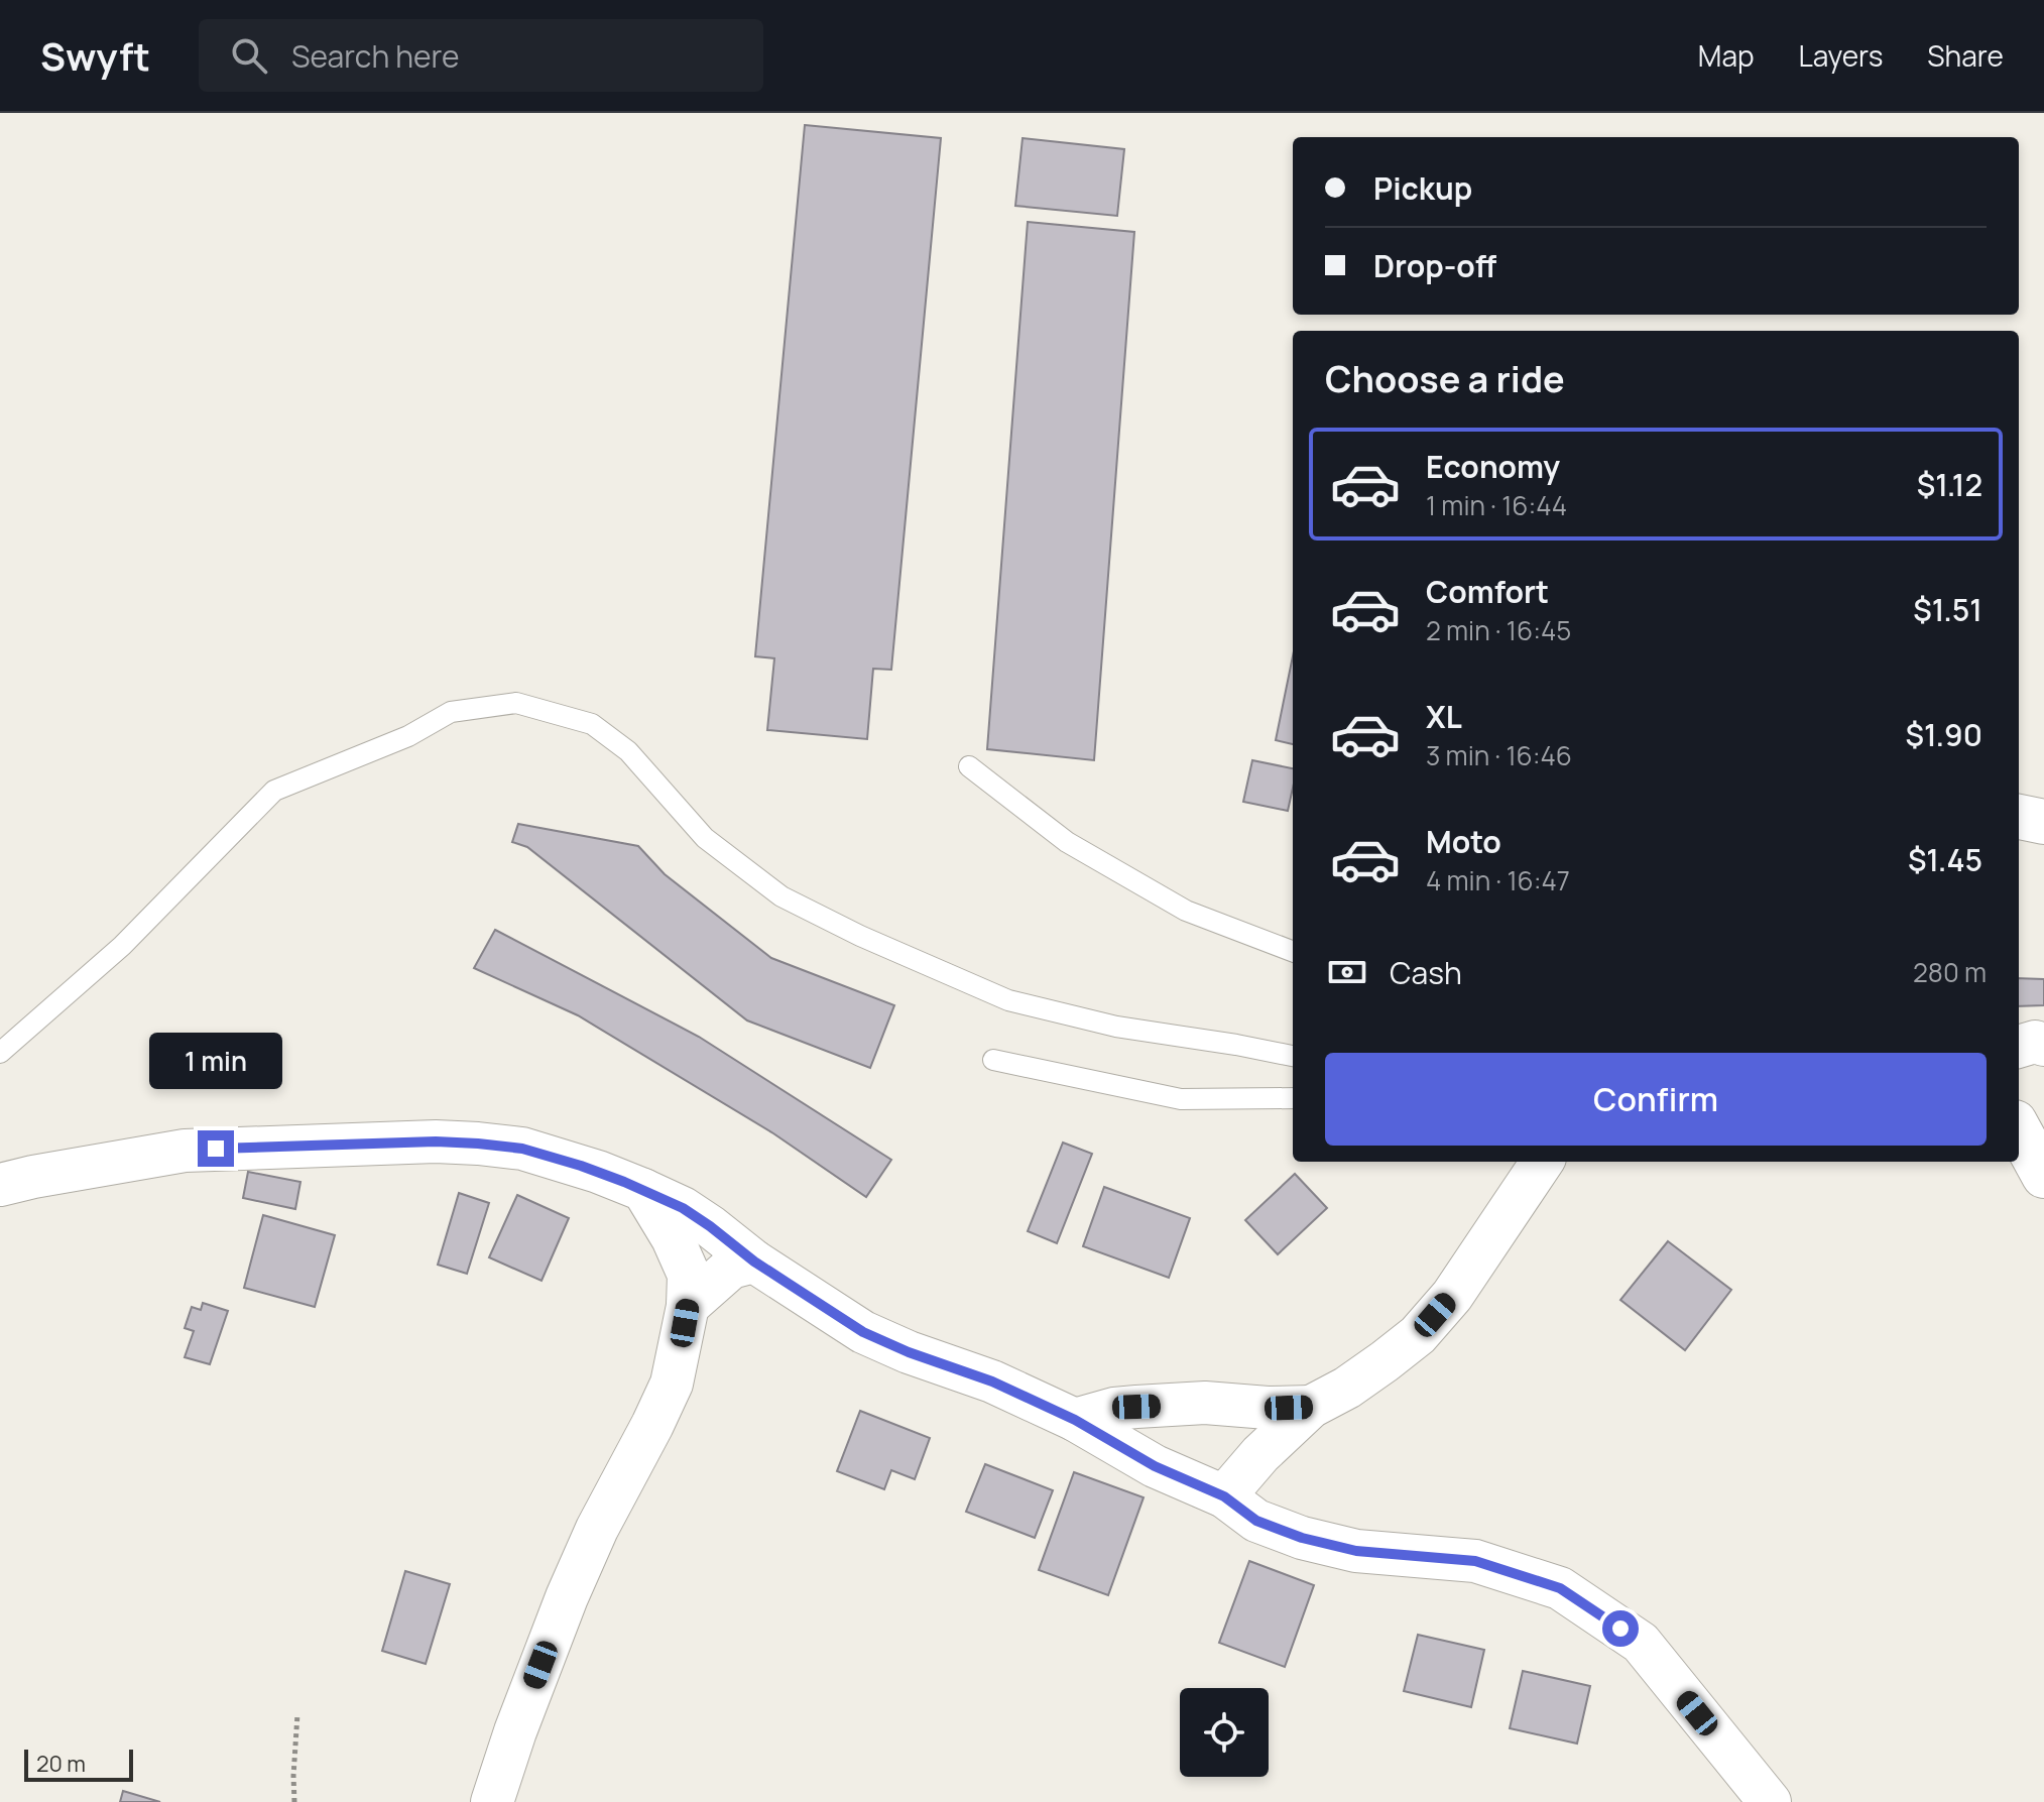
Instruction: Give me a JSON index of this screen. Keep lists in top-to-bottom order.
{
  "scale_bar": "20 m",
  "page": {
    "header": "Swyft",
    "search": "Search here",
    "nav": ["Map", "Layers", "Share"],
    "banner": ["Pickup", "Drop-off"],
    "heading": "Choose a ride",
    "list": [
      {
        "name": "Economy",
        "note": "1 min · 16:44",
        "value": "$1.12"
      },
      {
        "name": "Comfort",
        "note": "2 min · 16:45",
        "value": "$1.51"
      },
      {
        "name": "XL",
        "note": "3 min · 16:46",
        "value": "$1.90"
      },
      {
        "name": "Moto",
        "note": "4 min · 16:47",
        "value": "$1.45"
      }
    ],
    "pay": ["Cash", "280 m"],
    "bubble": "1 min",
    "buttons": "Confirm",
    "scale": "20 m"
  }
}
